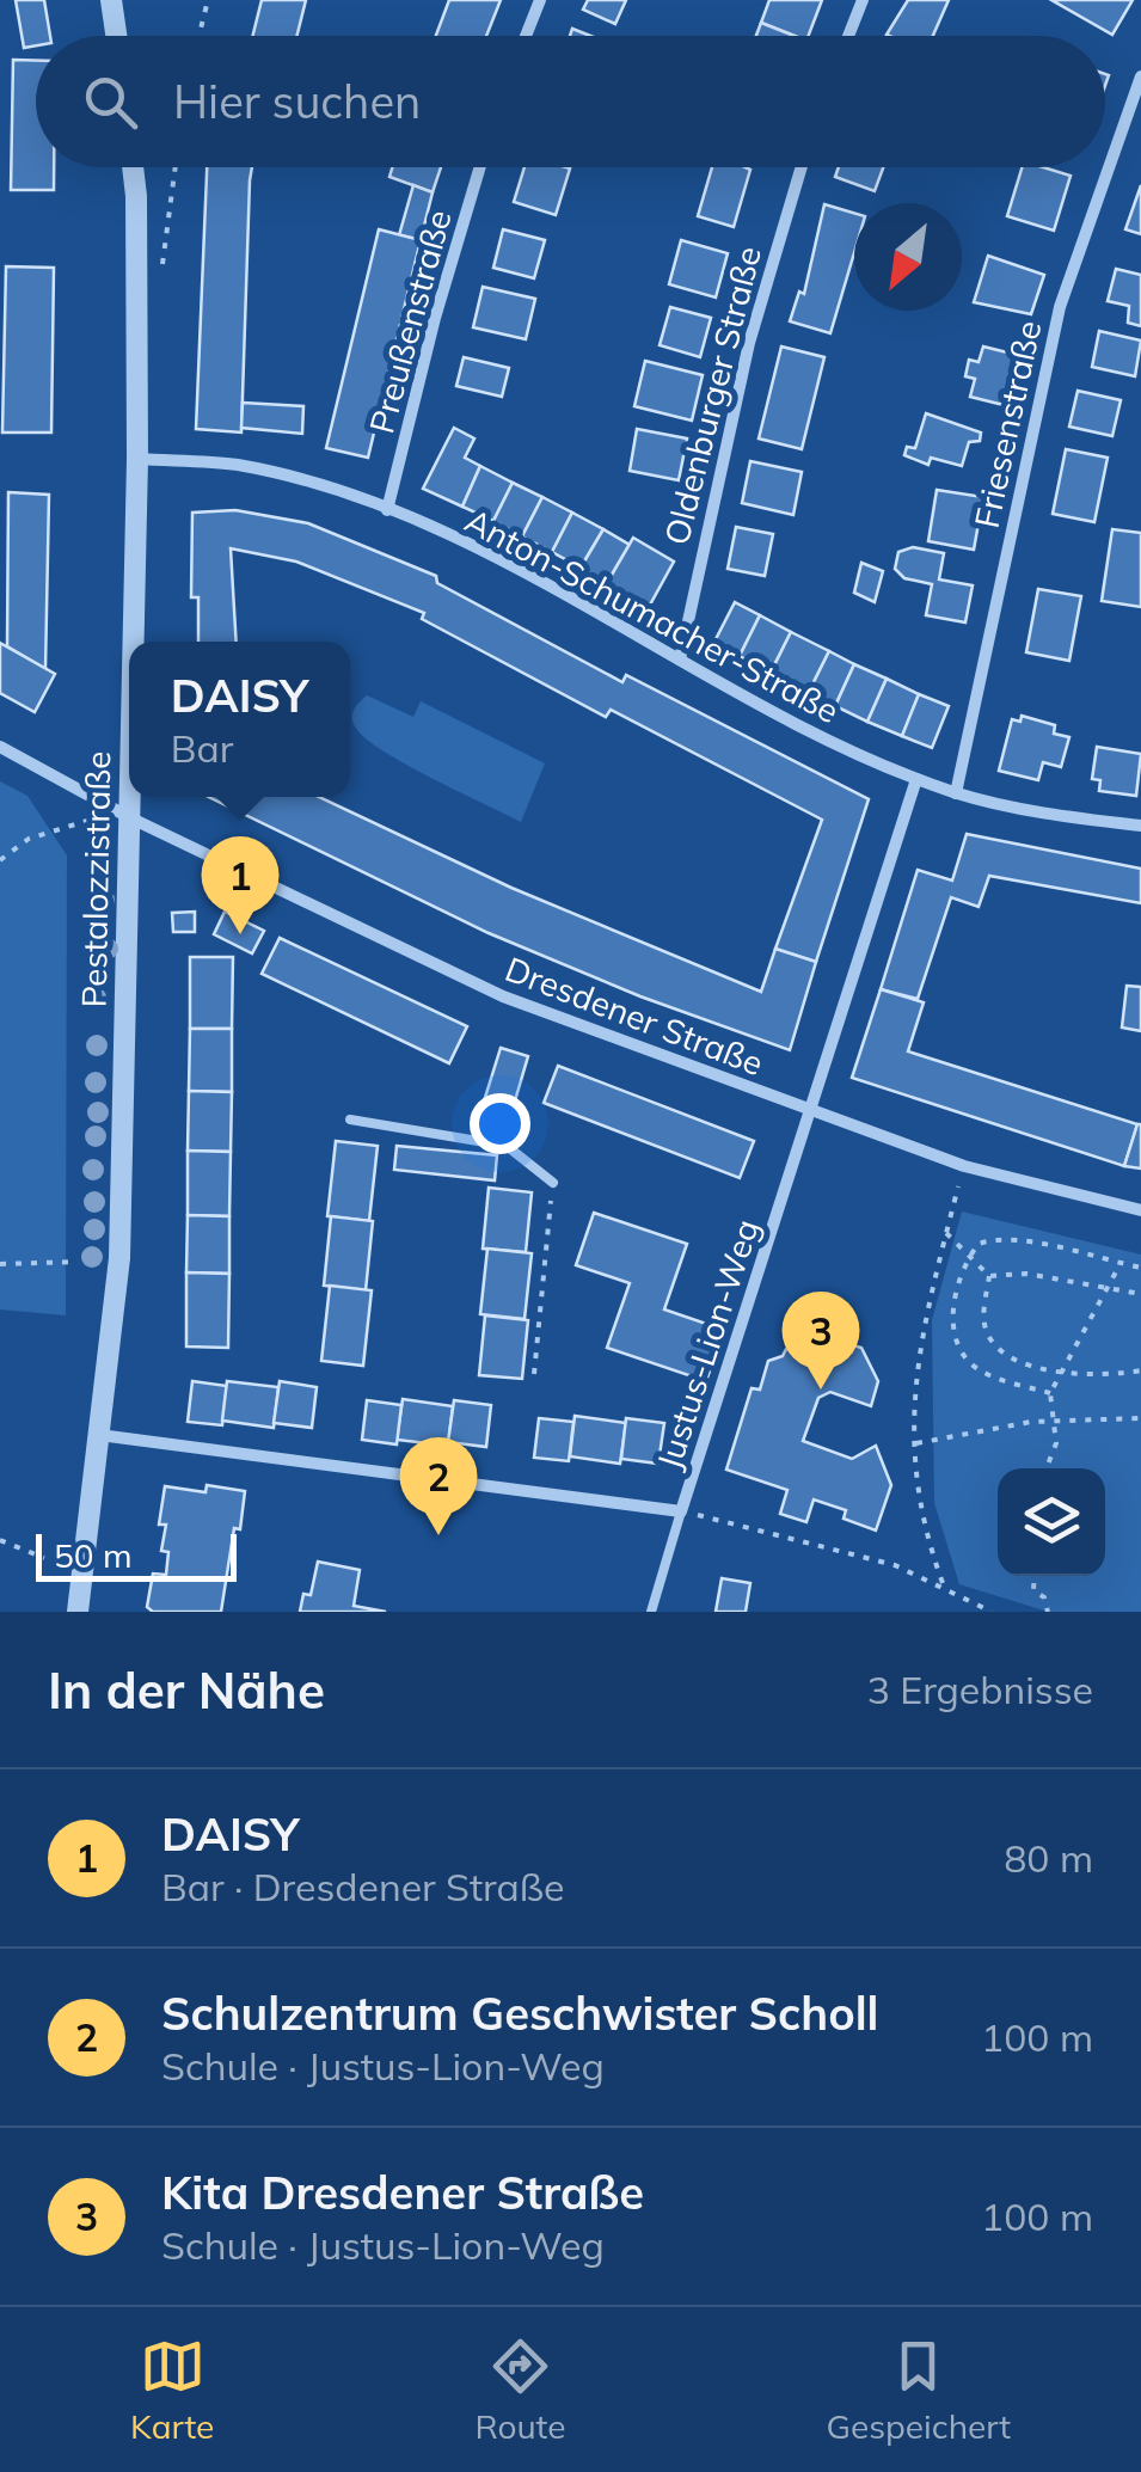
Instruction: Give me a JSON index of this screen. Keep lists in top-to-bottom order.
{
  "streets": {
    "street": [
      "Preußenstraße",
      "Oldenburger Straße",
      "Friesenstraße",
      "Anton-Schumacher-Straße",
      "Pestalozzistraße",
      "Dresdener Straße",
      "Justus-Lion-Weg"
    ]
  },
  "crossings": [
    ["Preußenstraße", "Anton-Schumacher-Straße"],
    ["Oldenburger Straße", "Anton-Schumacher-Straße"],
    ["Friesenstraße", "Anton-Schumacher-Straße"],
    ["Anton-Schumacher-Straße", "Pestalozzistraße"],
    ["Pestalozzistraße", "Dresdener Straße"],
    ["Pestalozzistraße", "Justus-Lion-Weg"],
    ["Dresdener Straße", "Justus-Lion-Weg"]
  ],
  "scale_bar": "50 m",
  "north": "bottom left",
  "page": {
    "search": "Hier suchen",
    "popup": ["DAISY", "Bar"],
    "pins": ["1", "3", "2"],
    "scale": "50 m",
    "heading": ["In der Nähe", "3 Ergebnisse"],
    "list": [
      {
        "mark": "1",
        "name": "DAISY",
        "note": "Bar · Dresdener Straße",
        "value": "80 m"
      },
      {
        "mark": "2",
        "name": "Schulzentrum Geschwister Scholl",
        "note": "Schule · Justus-Lion-Weg",
        "value": "100 m"
      },
      {
        "mark": "3",
        "name": "Kita Dresdener Straße",
        "note": "Schule · Justus-Lion-Weg",
        "value": "100 m"
      }
    ],
    "nav": ["Karte", "Route", "Gespeichert"]
  }
}
